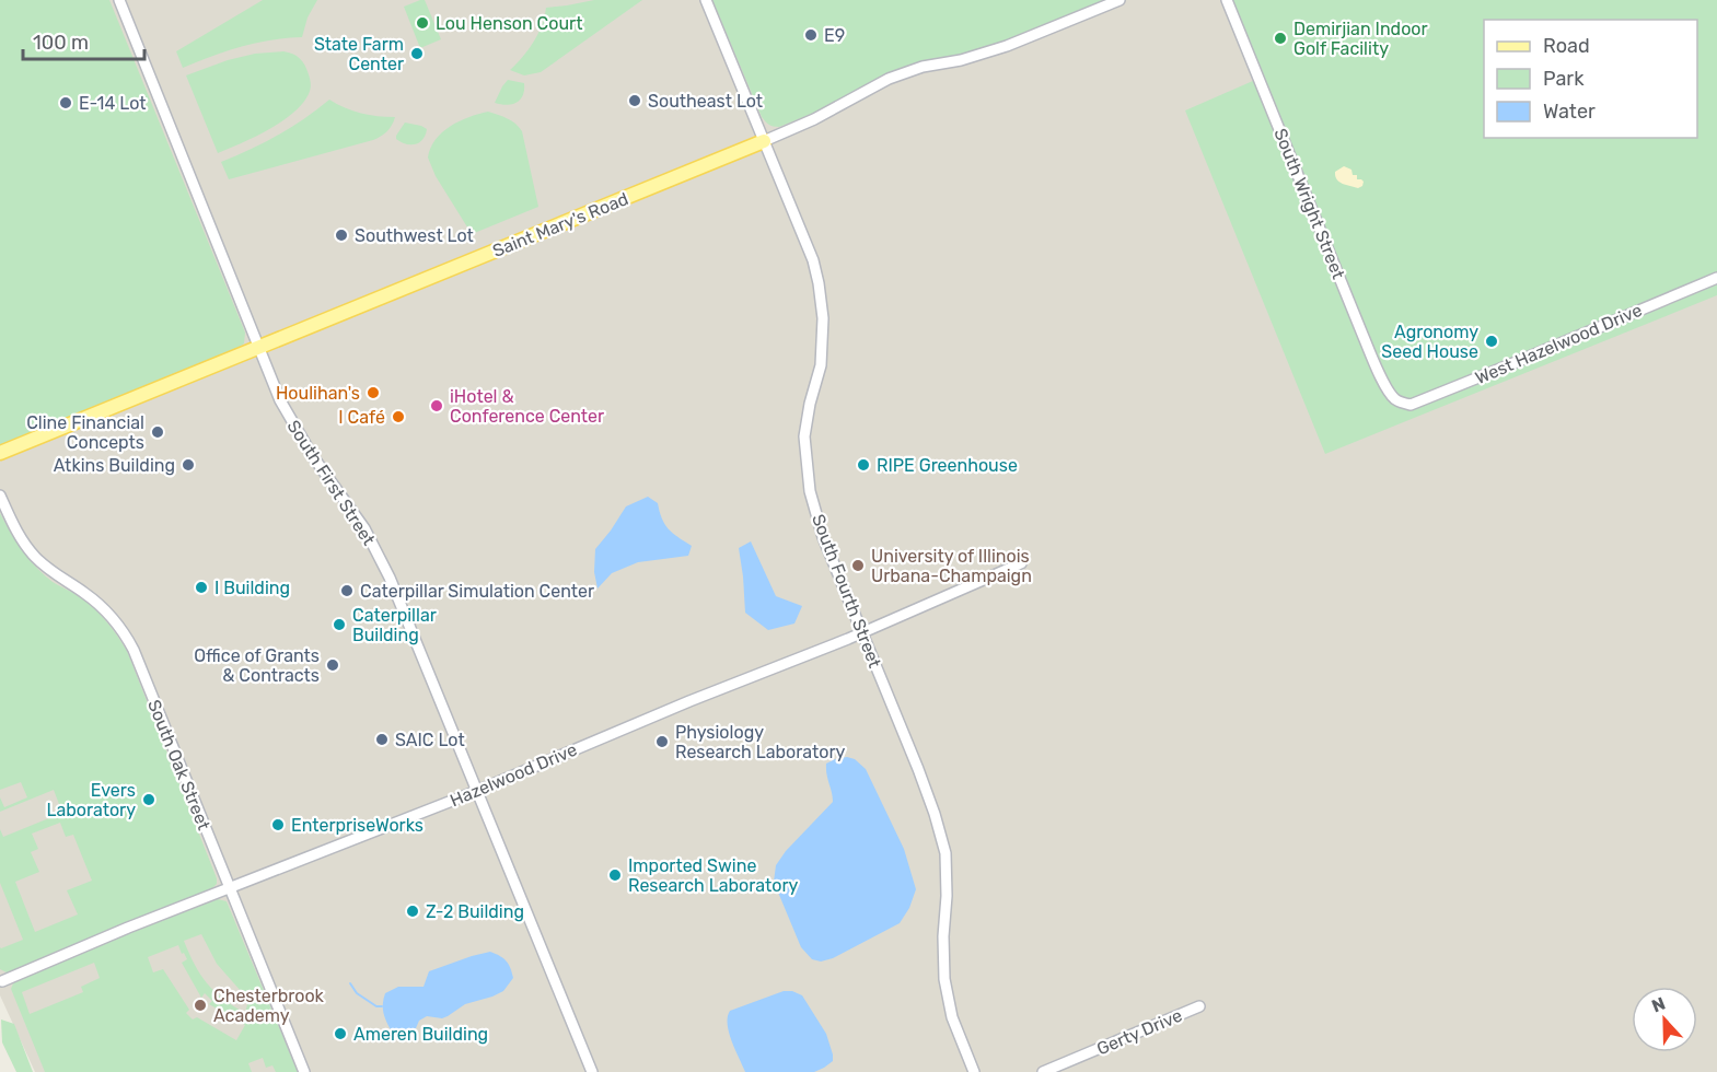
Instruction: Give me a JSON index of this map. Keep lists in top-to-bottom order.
{
  "streets": {
    "main road": ["Saint Mary's Road"],
    "street": [
      "South Wright Street",
      "West Hazelwood Drive",
      "South First Street",
      "South Fourth Street",
      "South Oak Street",
      "Hazelwood Drive",
      "Gerty Drive"
    ]
  },
  "crossings": [
    ["South Wright Street", "West Hazelwood Drive"],
    ["Saint Mary's Road", "South First Street"],
    ["Saint Mary's Road", "South Fourth Street"],
    ["South First Street", "Hazelwood Drive"],
    ["South Fourth Street", "Hazelwood Drive"],
    ["South Oak Street", "Hazelwood Drive"]
  ],
  "places": [
    "Lou Henson Court",
    "E9",
    "Demirjian Indoor Golf Facility",
    "State Farm Center",
    "Southeast Lot",
    "E-14 Lot",
    "Southwest Lot",
    "Agronomy Seed House",
    "Houlihan's",
    "iHotel & Conference Center",
    "I Café",
    "Cline Financial Concepts",
    "Atkins Building",
    "RIPE Greenhouse",
    "University of Illinois Urbana-Champaign",
    "I Building",
    "Caterpillar Simulation Center",
    "Caterpillar Building",
    "Office of Grants & Contracts",
    "SAIC Lot",
    "Physiology Research Laboratory",
    "Evers Laboratory",
    "EnterpriseWorks",
    "Imported Swine Research Laboratory",
    "Z-2 Building",
    "Chesterbrook Academy",
    "Ameren Building"
  ],
  "legend": ["Road", "Park", "Water"],
  "scale_bar": "100 m",
  "north": "top"
}
